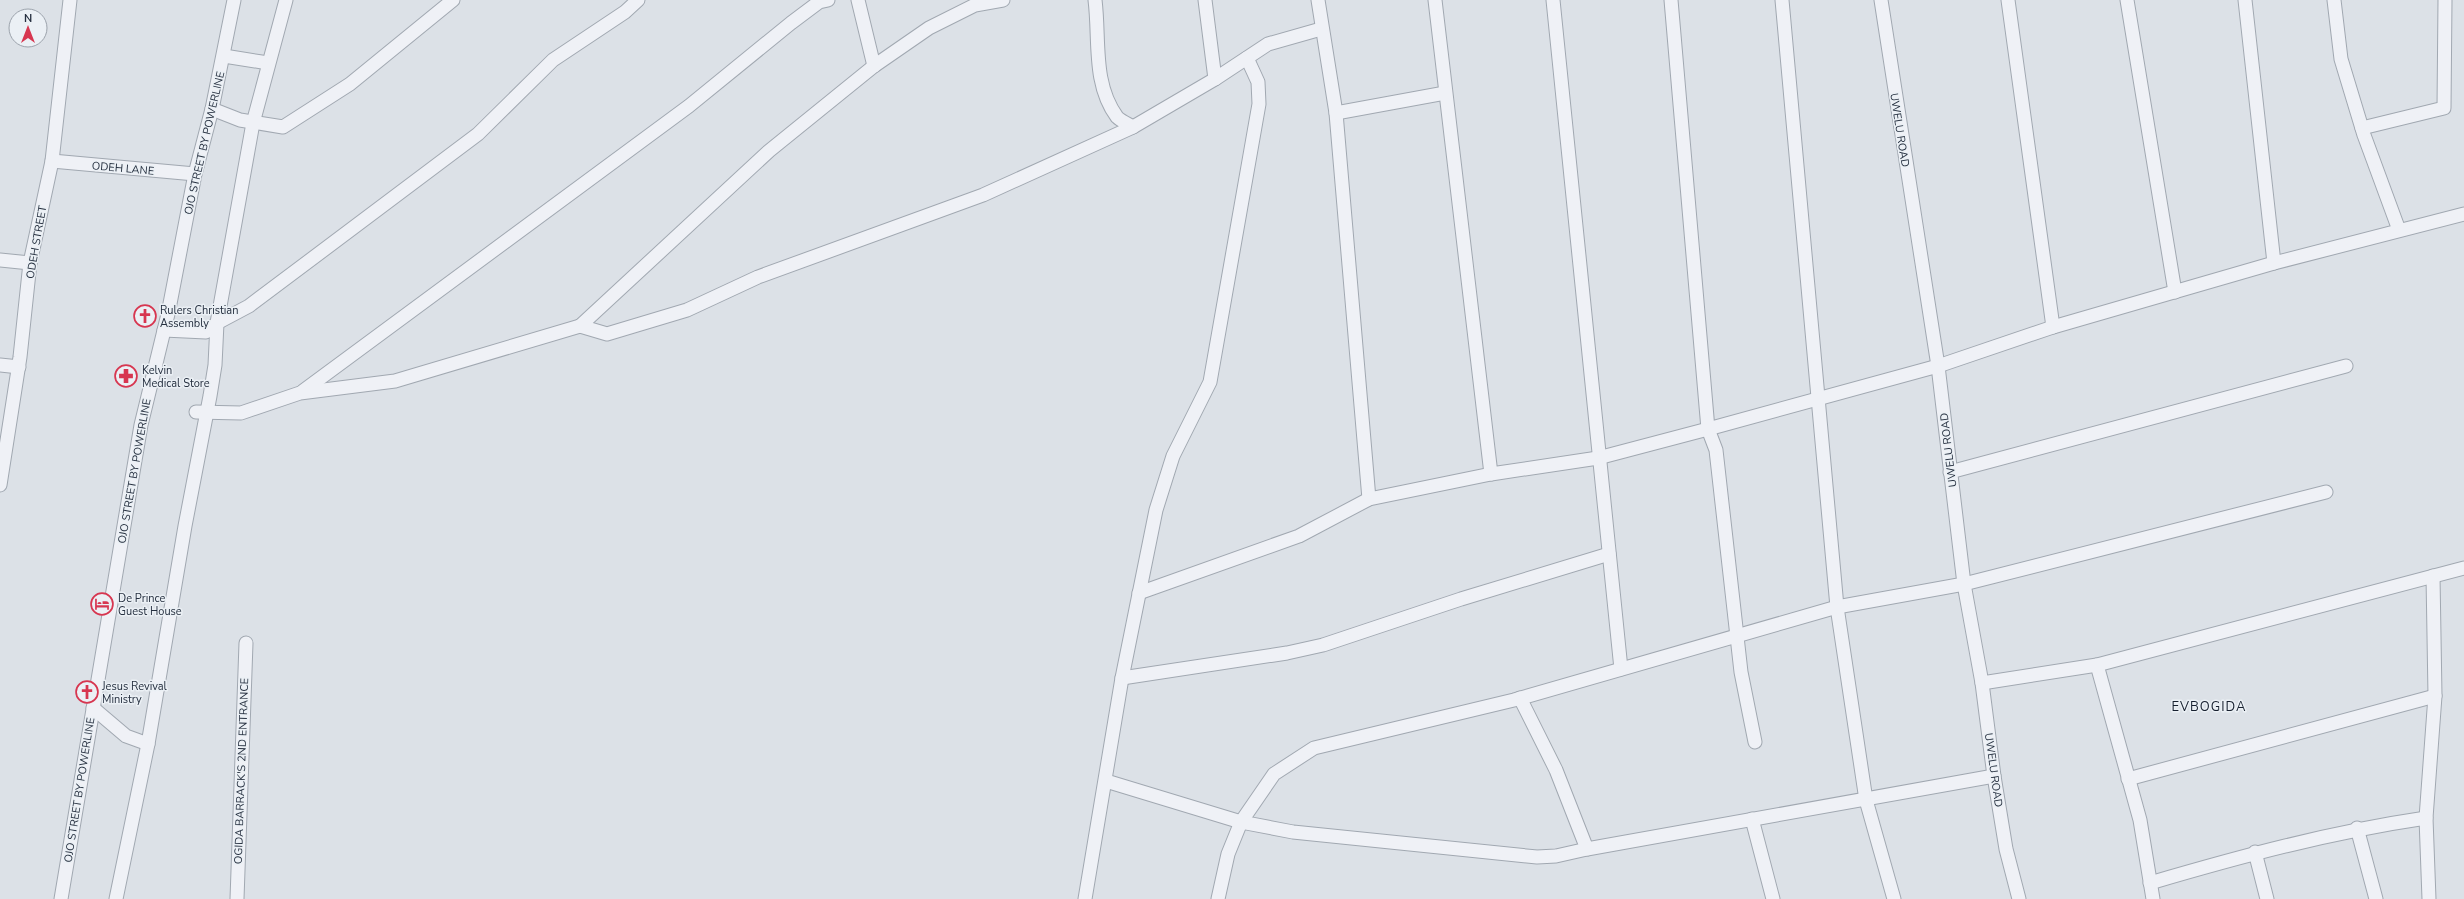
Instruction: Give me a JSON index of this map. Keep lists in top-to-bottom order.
{
  "streets": {
    "street": [
      "UWELU ROAD",
      "OJO STREET BY POWERLINE",
      "ODEH LANE",
      "ODEH STREET",
      "OGIDA BARRACK'S 2ND ENTRANCE"
    ]
  },
  "crossings": [
    ["OJO STREET BY POWERLINE", "ODEH LANE"],
    ["ODEH LANE", "ODEH STREET"]
  ],
  "districts": ["EVBOGIDA"],
  "places": {
    "church": ["Rulers Christian Assembly", "Jesus Revival Ministry"],
    "pharmacy": ["Kelvin Medical Store"],
    "hotel": ["De Prince Guest House"]
  },
  "north": "top"
}
